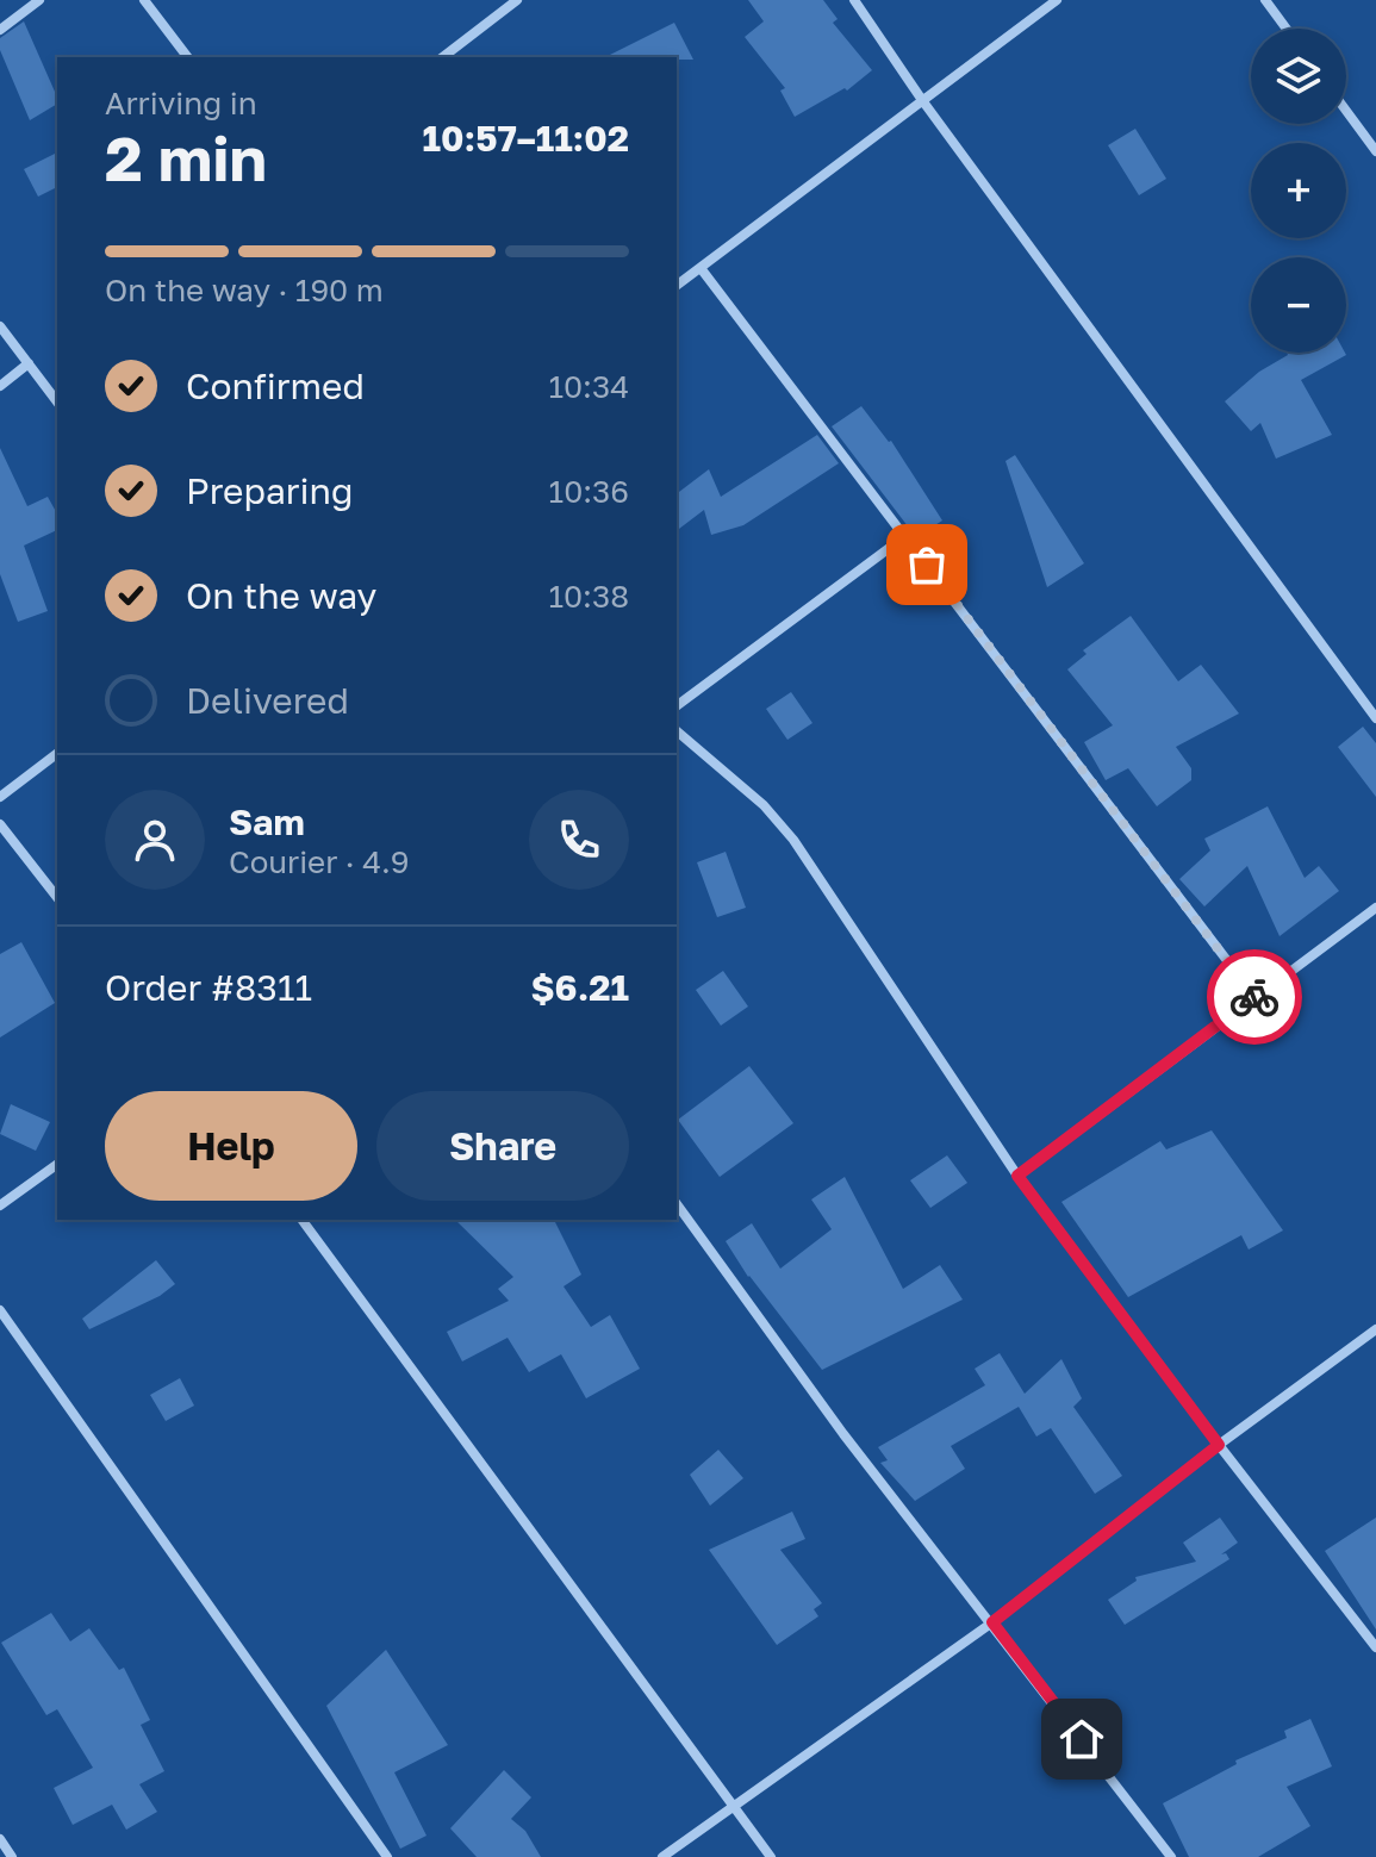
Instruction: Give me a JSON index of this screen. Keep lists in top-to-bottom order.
{
  "page": {
    "map_buttons": ["+", "−"],
    "heading": ["2 min", "Arriving in", "10:57–11:02"],
    "panel": [
      "Sam",
      "Courier · 4.9",
      "Order #8311",
      "$6.21"
    ],
    "bar": "On the way · 190 m",
    "list": [
      ["Confirmed", "10:34"],
      ["Preparing", "10:36"],
      ["On the way", "10:38"],
      "Delivered"
    ],
    "buttons": ["Help", "Share"]
  }
}
